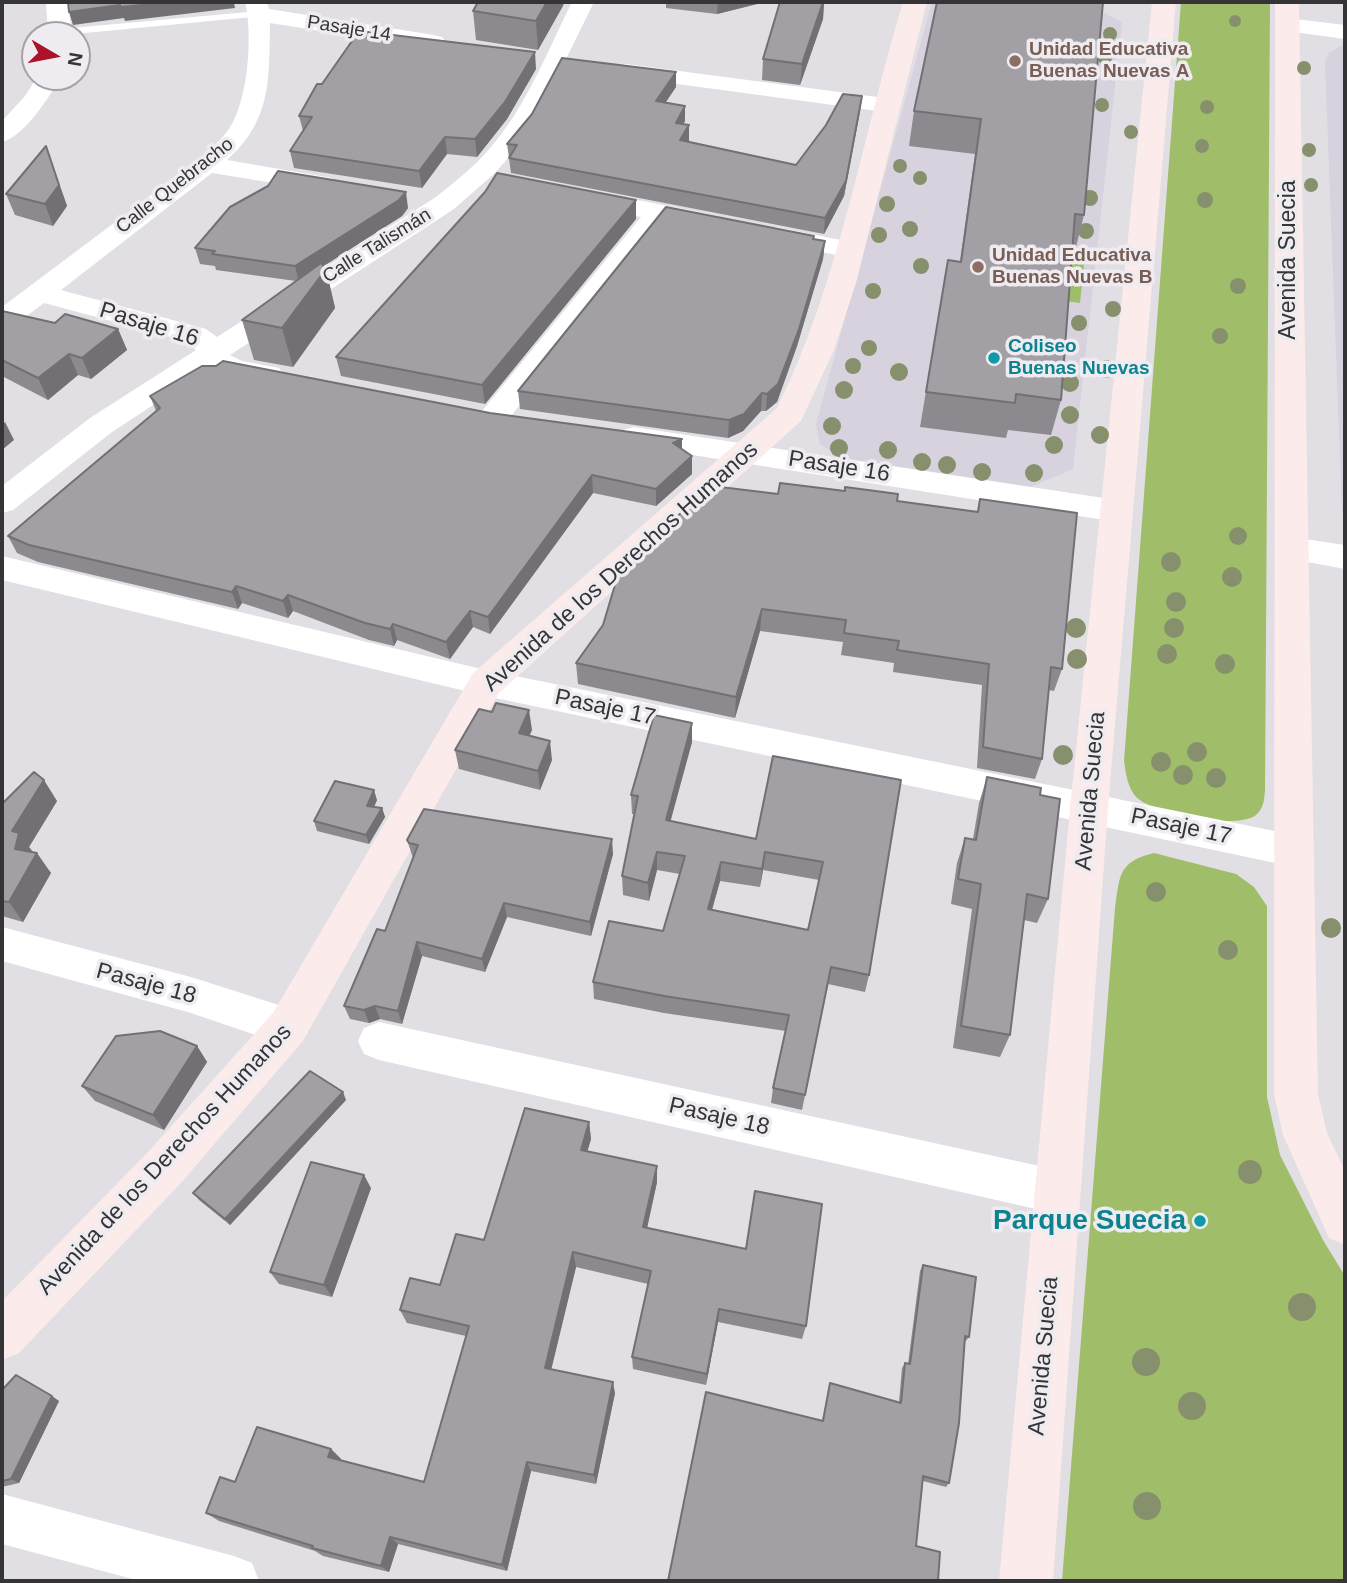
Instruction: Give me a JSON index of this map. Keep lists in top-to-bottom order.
{
  "streets": {
    "main road": ["Avenida Suecia", "Avenida de los Derechos Humanos"],
    "street": [
      "Pasaje 14",
      "Calle Quebracho",
      "Calle Talismán",
      "Pasaje 16",
      "Pasaje 17",
      "Pasaje 18"
    ]
  },
  "crossings": [
    ["Pasaje 14", "Calle Quebracho"],
    ["Calle Quebracho", "Pasaje 16"],
    ["Calle Talismán", "Pasaje 16"],
    ["Avenida Suecia", "Pasaje 16"],
    ["Avenida Suecia", "Pasaje 17"],
    ["Avenida Suecia", "Pasaje 18"],
    ["Pasaje 16", "Avenida de los Derechos Humanos"],
    ["Avenida de los Derechos Humanos", "Pasaje 17"],
    ["Avenida de los Derechos Humanos", "Pasaje 18"]
  ],
  "places": [
    "Unidad Educativa Buenas Nuevas A",
    "Unidad Educativa Buenas Nuevas B",
    "Coliseo Buenas Nuevas",
    "Parque Suecia"
  ],
  "north": "right"
}
